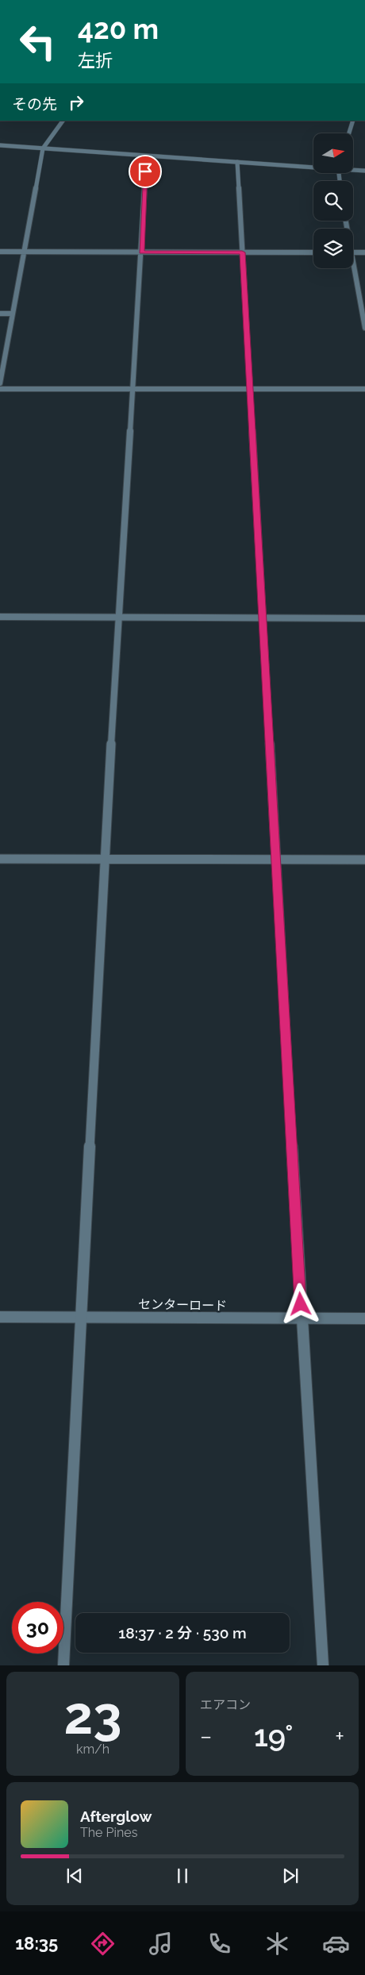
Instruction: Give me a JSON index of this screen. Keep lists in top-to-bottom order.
{
  "streets": {
    "street": ["センターロード"]
  },
  "north": "right",
  "page": {
    "turn": ["420 m", "左折"],
    "then": "その先",
    "limit": "30",
    "trip": "18:37 · 2 分 · 530 m",
    "tile": [
      ["23", "km/h"],
      "エアコン"
    ],
    "heat": ["−", "19°", "+"],
    "song": ["Afterglow", "The Pines"],
    "tabs": "18:35"
  }
}
